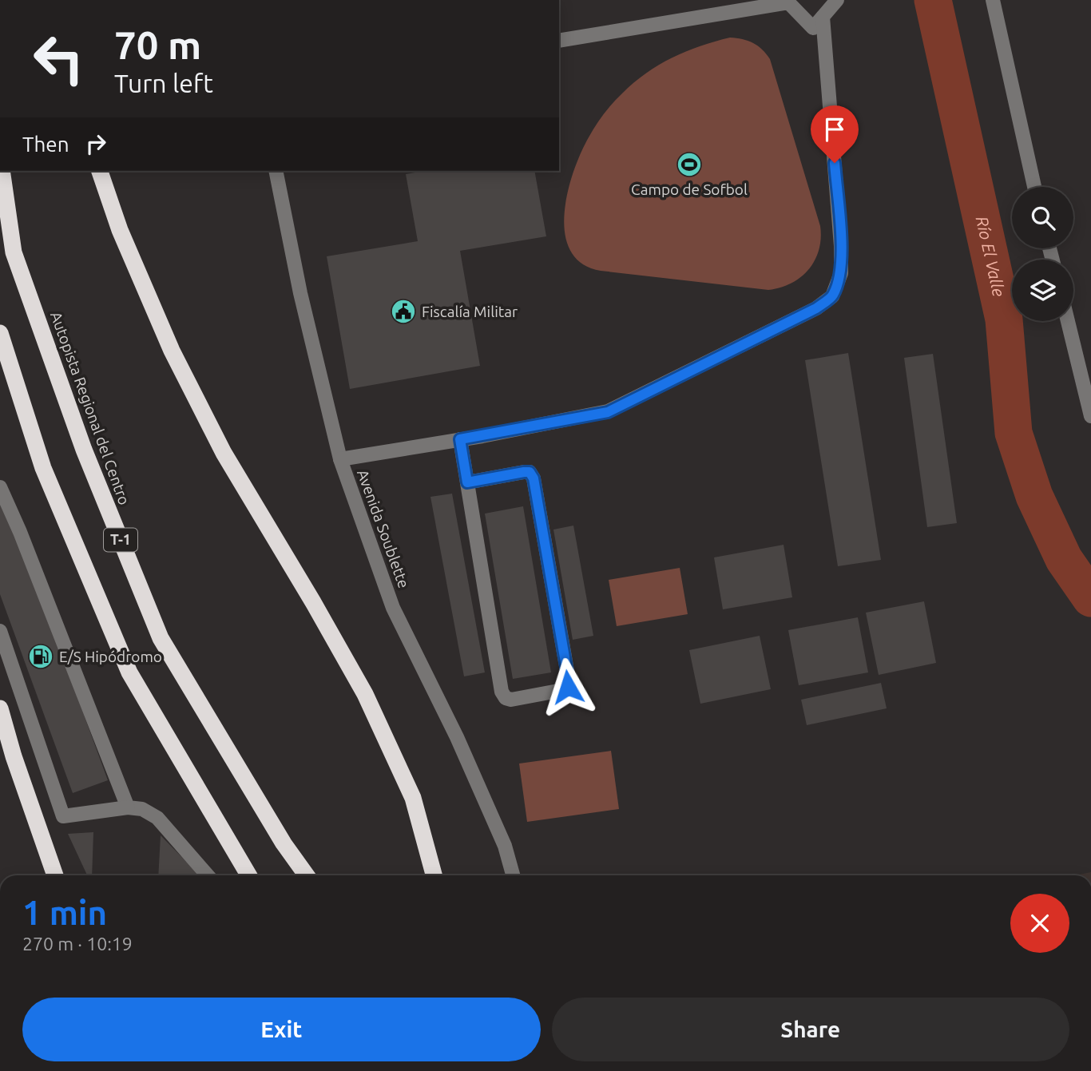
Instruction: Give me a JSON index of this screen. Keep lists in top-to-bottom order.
{
  "streets": {
    "highway": ["Autopista Regional del Centro", "T-1"],
    "street": ["Avenida Soublette"]
  },
  "water": ["Río El Valle"],
  "places": {
    "sports": ["Campo de Sofbol"],
    "public building": ["Fiscalía Militar"],
    "fuel station": ["E/S Hipódromo"]
  },
  "page": {
    "turn": ["70 m", "Turn left"],
    "then": "Then",
    "heading": ["1 min", "270 m · 10:19"],
    "buttons": ["Exit", "Share"]
  }
}
